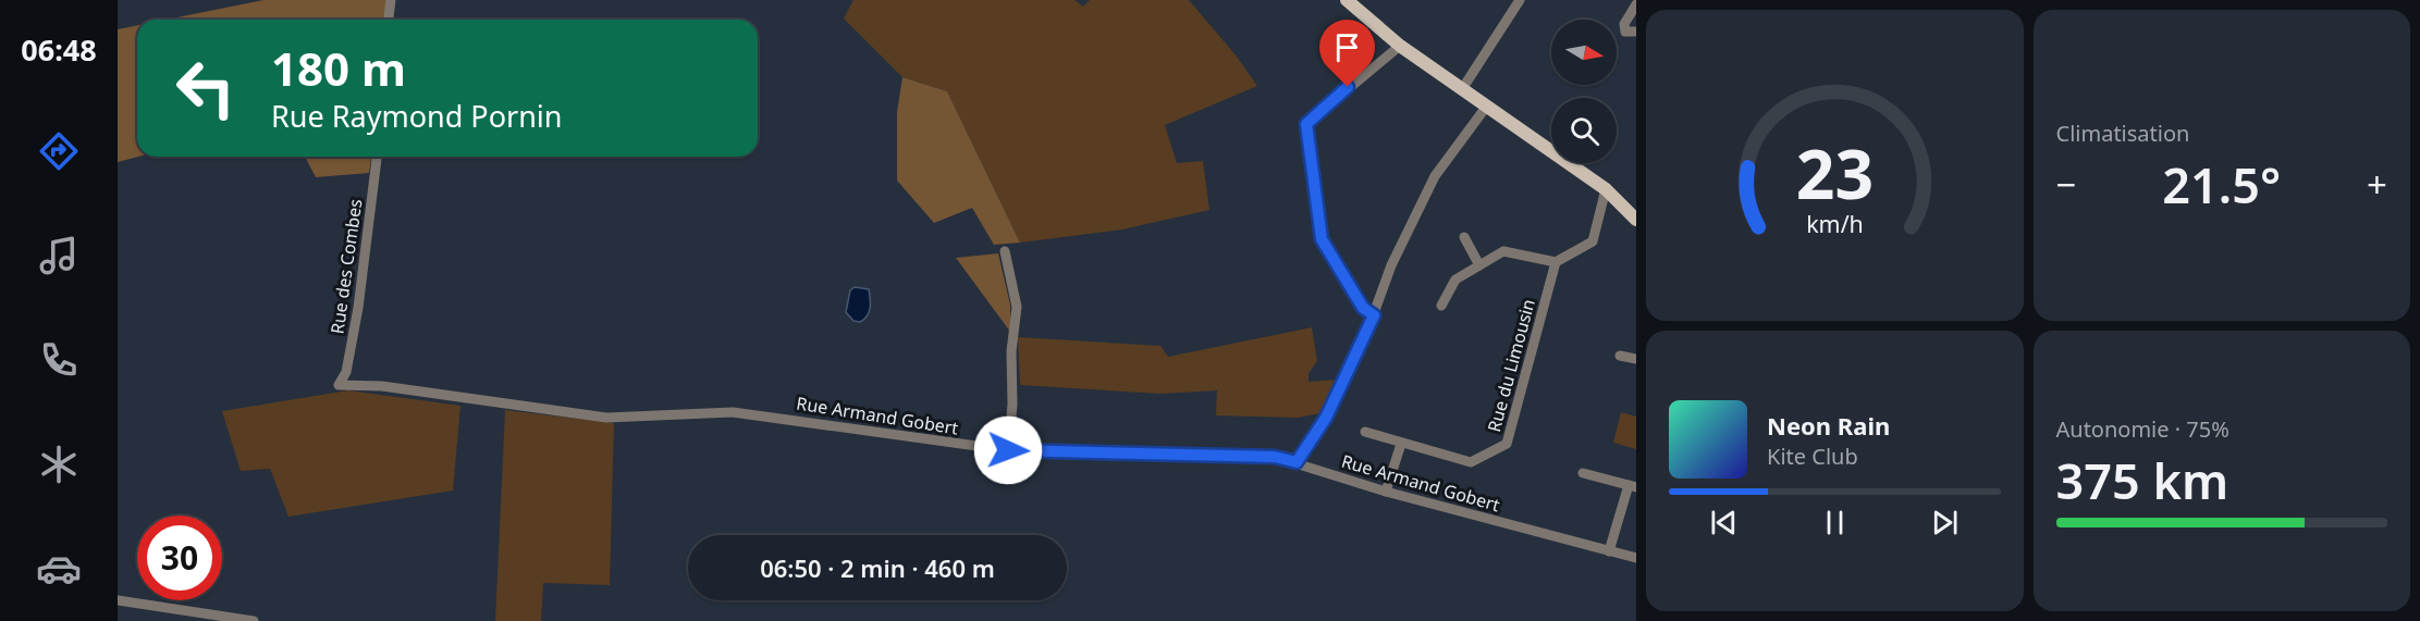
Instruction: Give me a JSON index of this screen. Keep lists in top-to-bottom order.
{
  "streets": {
    "street": ["Rue des Combes", "Rue du Limousin", "Rue Armand Gobert"]
  },
  "crossings": [
    ["Rue des Combes", "Rue Armand Gobert"]
  ],
  "north": "right",
  "page": {
    "tabs": "06:48",
    "tile": [
      "Climatisation",
      ["Autonomie · 75%", "375 km"]
    ],
    "turn": ["180 m", "Rue Raymond Pornin"],
    "heat": ["−", "21.5°", "+"],
    "song": ["Neon Rain", "Kite Club"],
    "limit": "30",
    "trip": "06:50 · 2 min · 460 m",
    "gauge": ["23", "km/h"]
  }
}
